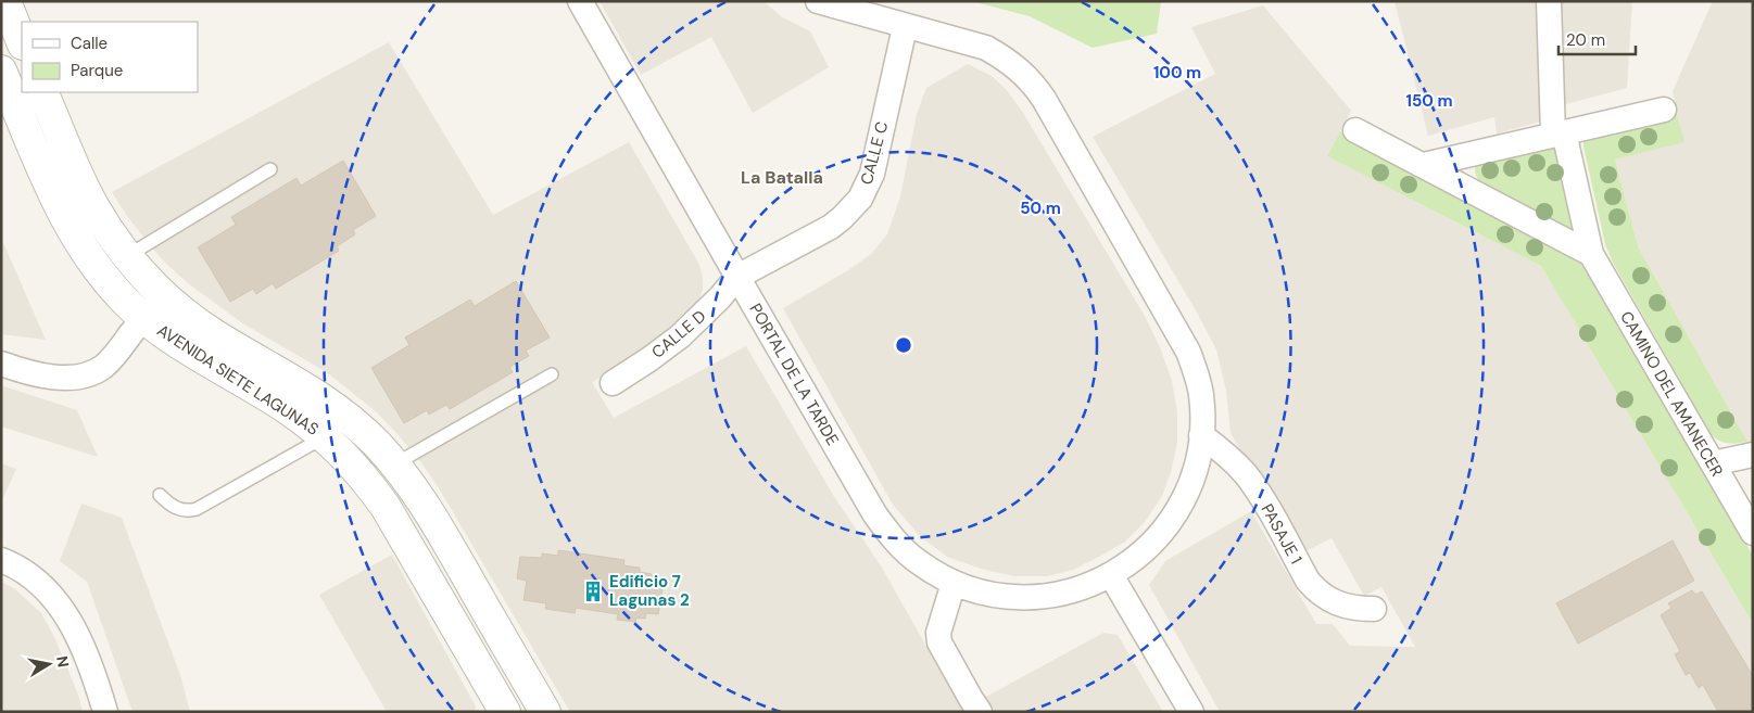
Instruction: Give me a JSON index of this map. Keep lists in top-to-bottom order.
{
  "streets": {
    "street": [
      "CALLE C",
      "CALLE D",
      "PORTAL DE LA TARDE",
      "AVENIDA SIETE LAGUNAS",
      "CAMINO DEL AMANECER",
      "PASAJE 1"
    ]
  },
  "crossings": [
    ["CALLE C", "CALLE D"],
    ["CALLE C", "PORTAL DE LA TARDE"],
    ["CALLE D", "PORTAL DE LA TARDE"],
    ["PORTAL DE LA TARDE", "PASAJE 1"]
  ],
  "districts": ["La Batalla"],
  "places": {
    "building": ["Edificio 7 Lagunas 2"]
  },
  "legend": ["Calle", "Parque"],
  "scale_bar": "20 m",
  "north": "right",
  "rings": ["100 m", "150 m", "50 m"]
}
